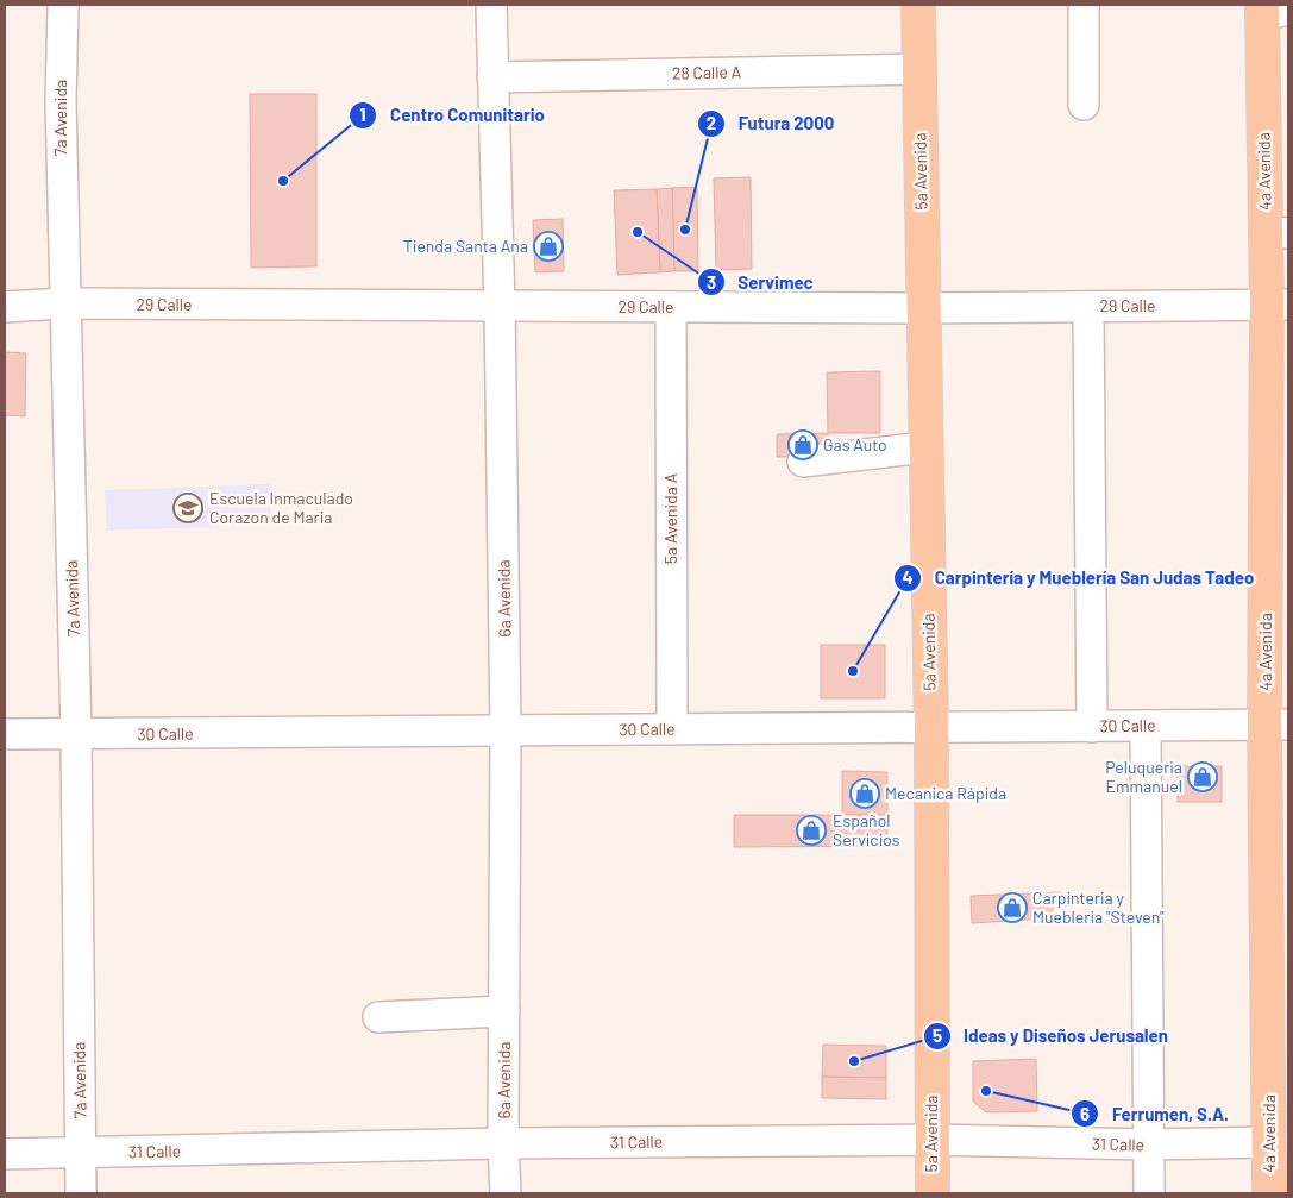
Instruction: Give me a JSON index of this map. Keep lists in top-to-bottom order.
{
  "streets": {
    "main road": ["5a Avenida", "4a Avenida"],
    "street": [
      "28 Calle A",
      "7a Avenida",
      "29 Calle",
      "5a Avenida A",
      "6a Avenida",
      "30 Calle",
      "31 Calle"
    ]
  },
  "crossings": [
    ["28 Calle A", "5a Avenida"],
    ["28 Calle A", "6a Avenida"],
    ["7a Avenida", "29 Calle"],
    ["7a Avenida", "30 Calle"],
    ["7a Avenida", "31 Calle"],
    ["5a Avenida", "29 Calle"],
    ["5a Avenida", "30 Calle"],
    ["5a Avenida", "31 Calle"],
    ["4a Avenida", "29 Calle"],
    ["4a Avenida", "30 Calle"],
    ["4a Avenida", "31 Calle"],
    ["29 Calle", "5a Avenida A"],
    ["29 Calle", "6a Avenida"],
    ["5a Avenida A", "30 Calle"],
    ["6a Avenida", "30 Calle"],
    ["6a Avenida", "31 Calle"]
  ],
  "places": {
    "other": [
      "Centro Comunitario",
      "Futura 2000",
      "Servimec",
      "Carpintería y Mueblería San Judas Tadeo",
      "Ideas y Diseños Jerusalen",
      "Ferrumen, S.A."
    ],
    "shop": [
      "Tienda Santa Ana",
      "Gas Auto",
      "Peluqueria Emmanuel",
      "Mecanica Rápida",
      "Español Servicios",
      "Carpinteria y Muebleria \"Steven\""
    ],
    "school or university": ["Escuela Inmaculado Corazon de Maria"]
  }
}
